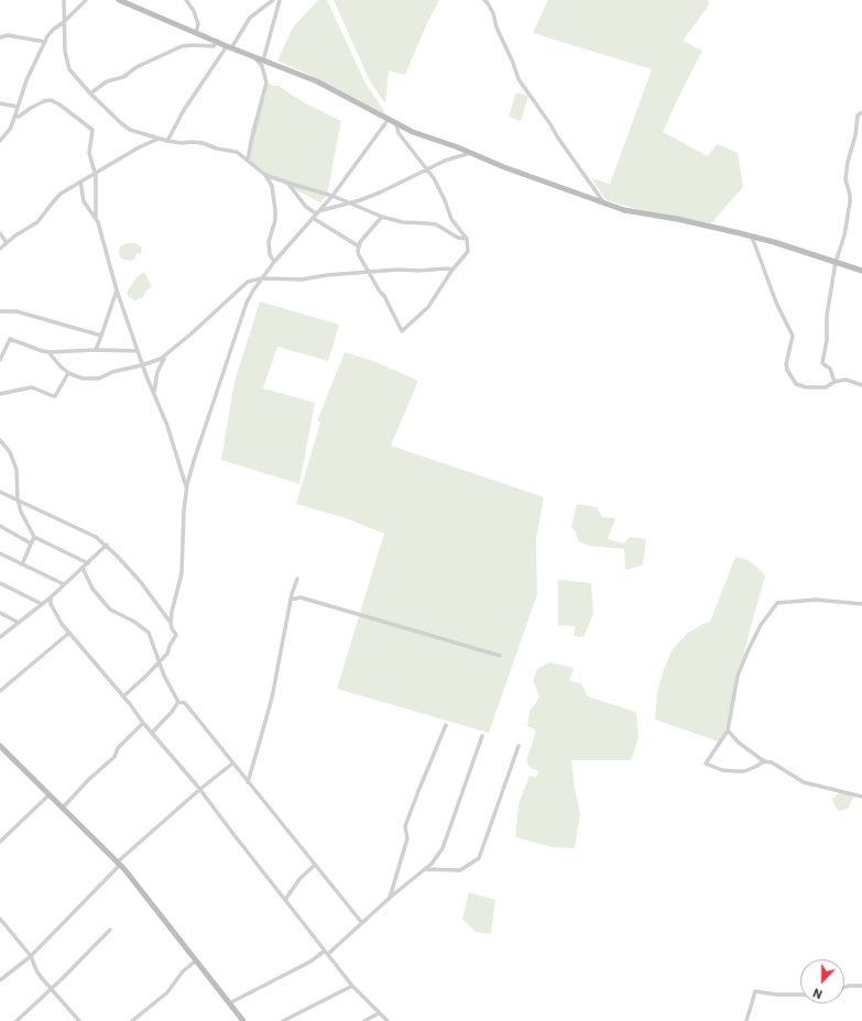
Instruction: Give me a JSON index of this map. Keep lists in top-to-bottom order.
{
  "north": "bottom"
}
